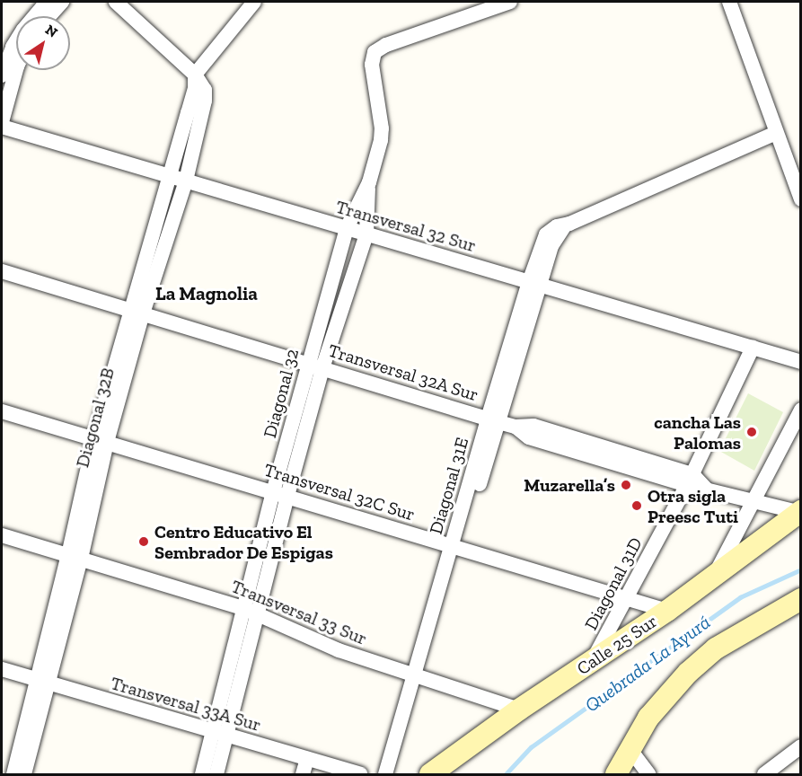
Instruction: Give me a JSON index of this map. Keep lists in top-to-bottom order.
{
  "streets": {
    "main road": ["Calle 25 Sur"],
    "street": [
      "Transversal 32 Sur",
      "Transversal 32A Sur",
      "Diagonal 32",
      "Diagonal 32B",
      "Diagonal 31E",
      "Transversal 32C Sur",
      "Diagonal 31D",
      "Transversal 33 Sur",
      "Transversal 33A Sur"
    ]
  },
  "crossings": [
    ["Transversal 32 Sur", "Diagonal 32"],
    ["Transversal 32 Sur", "Diagonal 32B"],
    ["Transversal 32 Sur", "Diagonal 31E"],
    ["Transversal 32 Sur", "Diagonal 31D"],
    ["Transversal 32A Sur", "Diagonal 32"],
    ["Transversal 32A Sur", "Diagonal 32B"],
    ["Transversal 32A Sur", "Diagonal 31E"],
    ["Transversal 32A Sur", "Diagonal 31D"],
    ["Transversal 32A Sur", "Calle 25 Sur"],
    ["Diagonal 32", "Transversal 32C Sur"],
    ["Diagonal 32", "Transversal 33 Sur"],
    ["Diagonal 32", "Transversal 33A Sur"],
    ["Diagonal 32B", "Transversal 32C Sur"],
    ["Diagonal 32B", "Transversal 33 Sur"],
    ["Diagonal 32B", "Transversal 33A Sur"],
    ["Diagonal 31E", "Transversal 32C Sur"],
    ["Diagonal 31E", "Transversal 33 Sur"],
    ["Transversal 32C Sur", "Diagonal 31D"],
    ["Transversal 32C Sur", "Calle 25 Sur"],
    ["Diagonal 31D", "Calle 25 Sur"],
    ["Transversal 33 Sur", "Calle 25 Sur"]
  ],
  "districts": ["La Magnolia"],
  "water": ["Quebrada La Ayurá"],
  "places": [
    "cancha Las Palomas",
    "Muzarella’s",
    "Otra sigla Preesc Tuti",
    "Centro Educativo El Sembrador De Espigas"
  ],
  "north": "top right"
}
